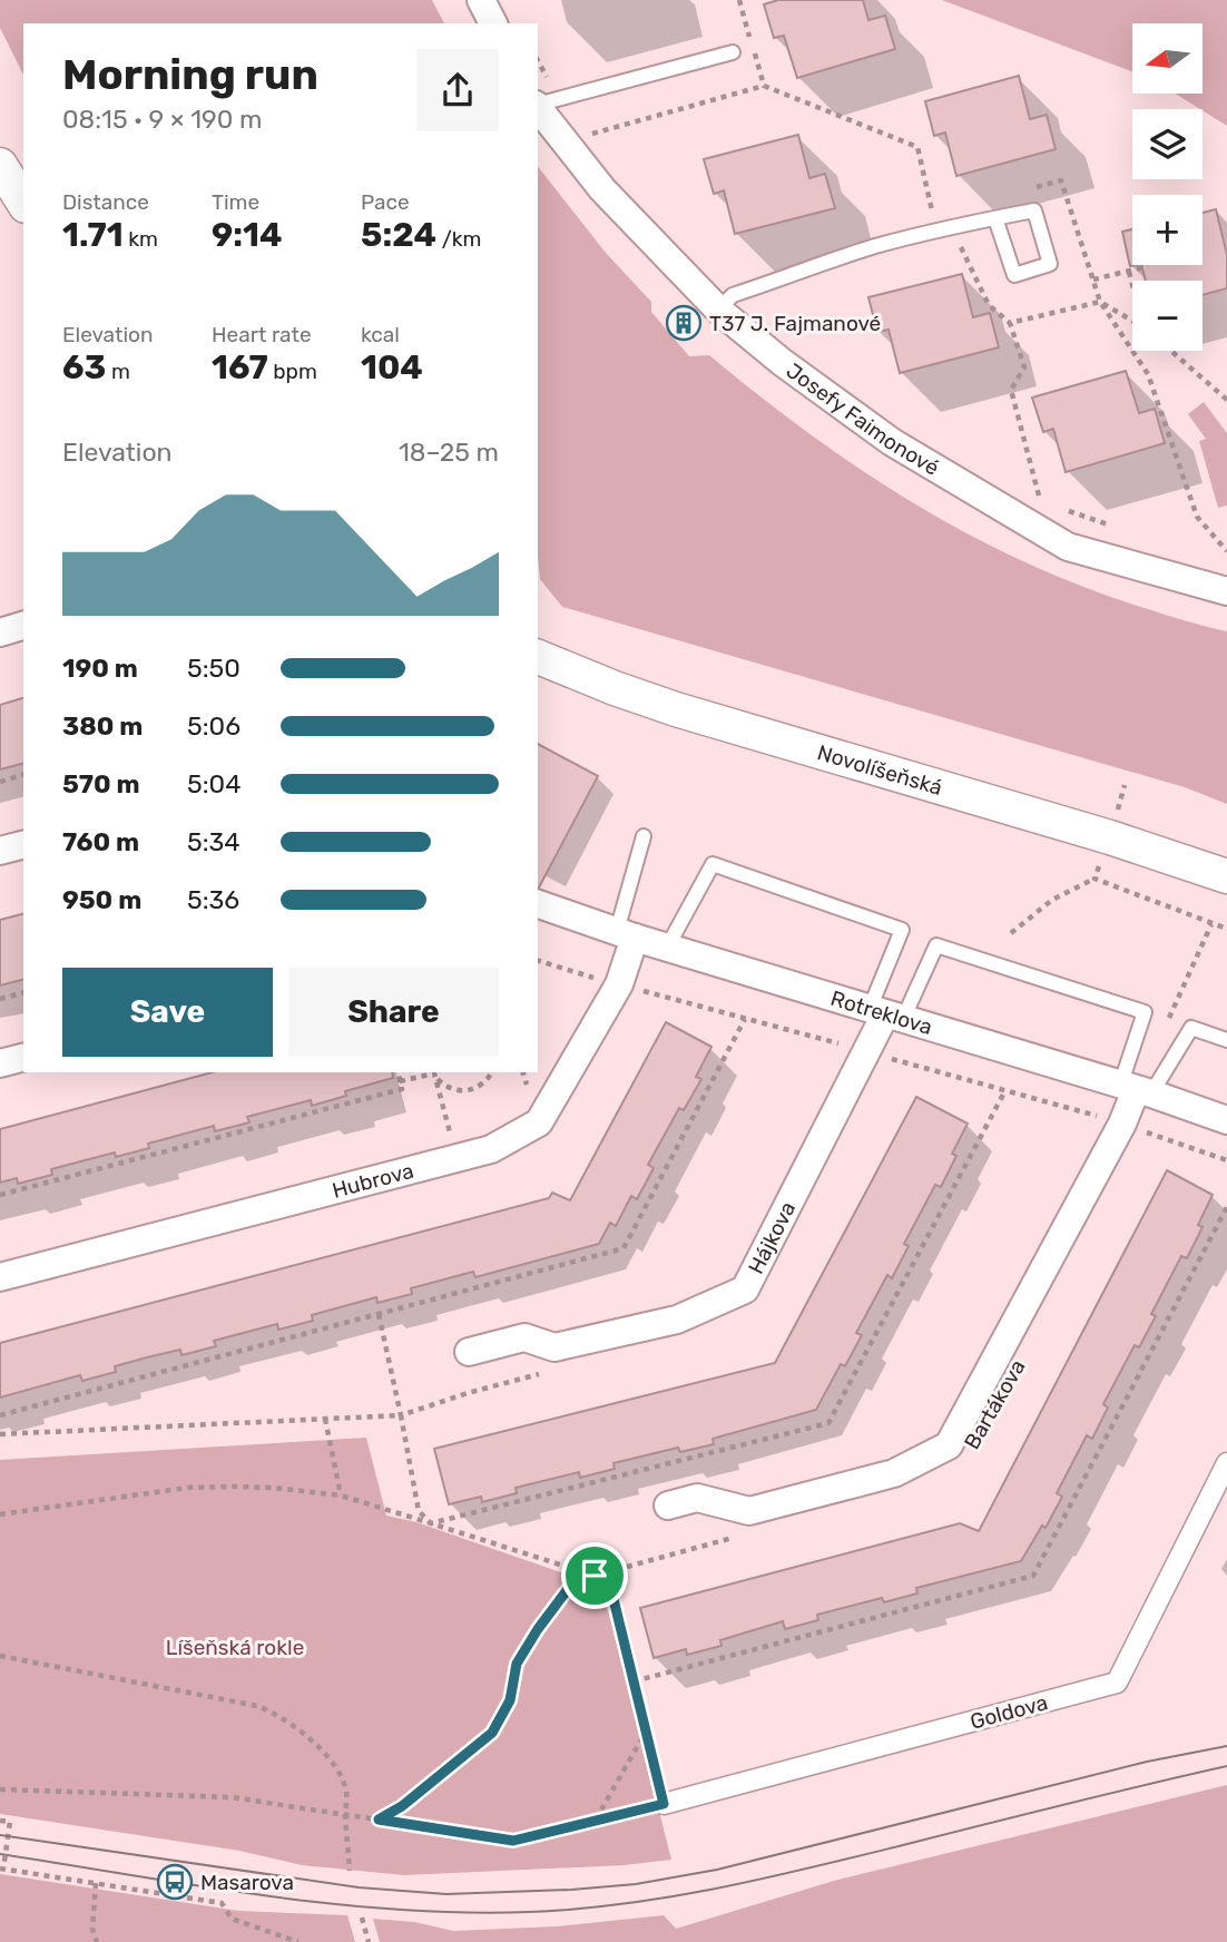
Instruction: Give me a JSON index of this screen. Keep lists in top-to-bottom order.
{
  "streets": {
    "street": [
      "Josefy Faimonové",
      "Novolíšeňská",
      "Rotreklova",
      "Hubrova",
      "Hájkova",
      "Bartákova",
      "Goldova"
    ]
  },
  "crossings": [
    ["Rotreklova", "Hubrova"],
    ["Rotreklova", "Hájkova"],
    ["Rotreklova", "Bartákova"]
  ],
  "parks": ["Líšeňská rokle"],
  "places": {
    "building": ["T37 J. Fajmanové"],
    "bus stop": ["Masarova"]
  },
  "north": "left",
  "page": {
    "map_buttons": ["+", "−"],
    "heading": ["Morning run", "08:15 · 9 × 190 m"],
    "stats": [
      ["Distance", "1.71 km"],
      ["Time", "9:14"],
      ["Pace", "5:24 /km"],
      ["Elevation", "63 m"],
      ["Heart rate", "167 bpm"],
      ["kcal", "104"]
    ],
    "chart": ["Elevation", "18–25 m"],
    "list": [
      {
        "name": "190 m",
        "note": "5:50"
      },
      {
        "name": "380 m",
        "note": "5:06"
      },
      {
        "name": "570 m",
        "note": "5:04"
      },
      {
        "name": "760 m",
        "note": "5:34"
      },
      {
        "name": "950 m",
        "note": "5:36"
      }
    ],
    "buttons": ["Save", "Share"]
  }
}
